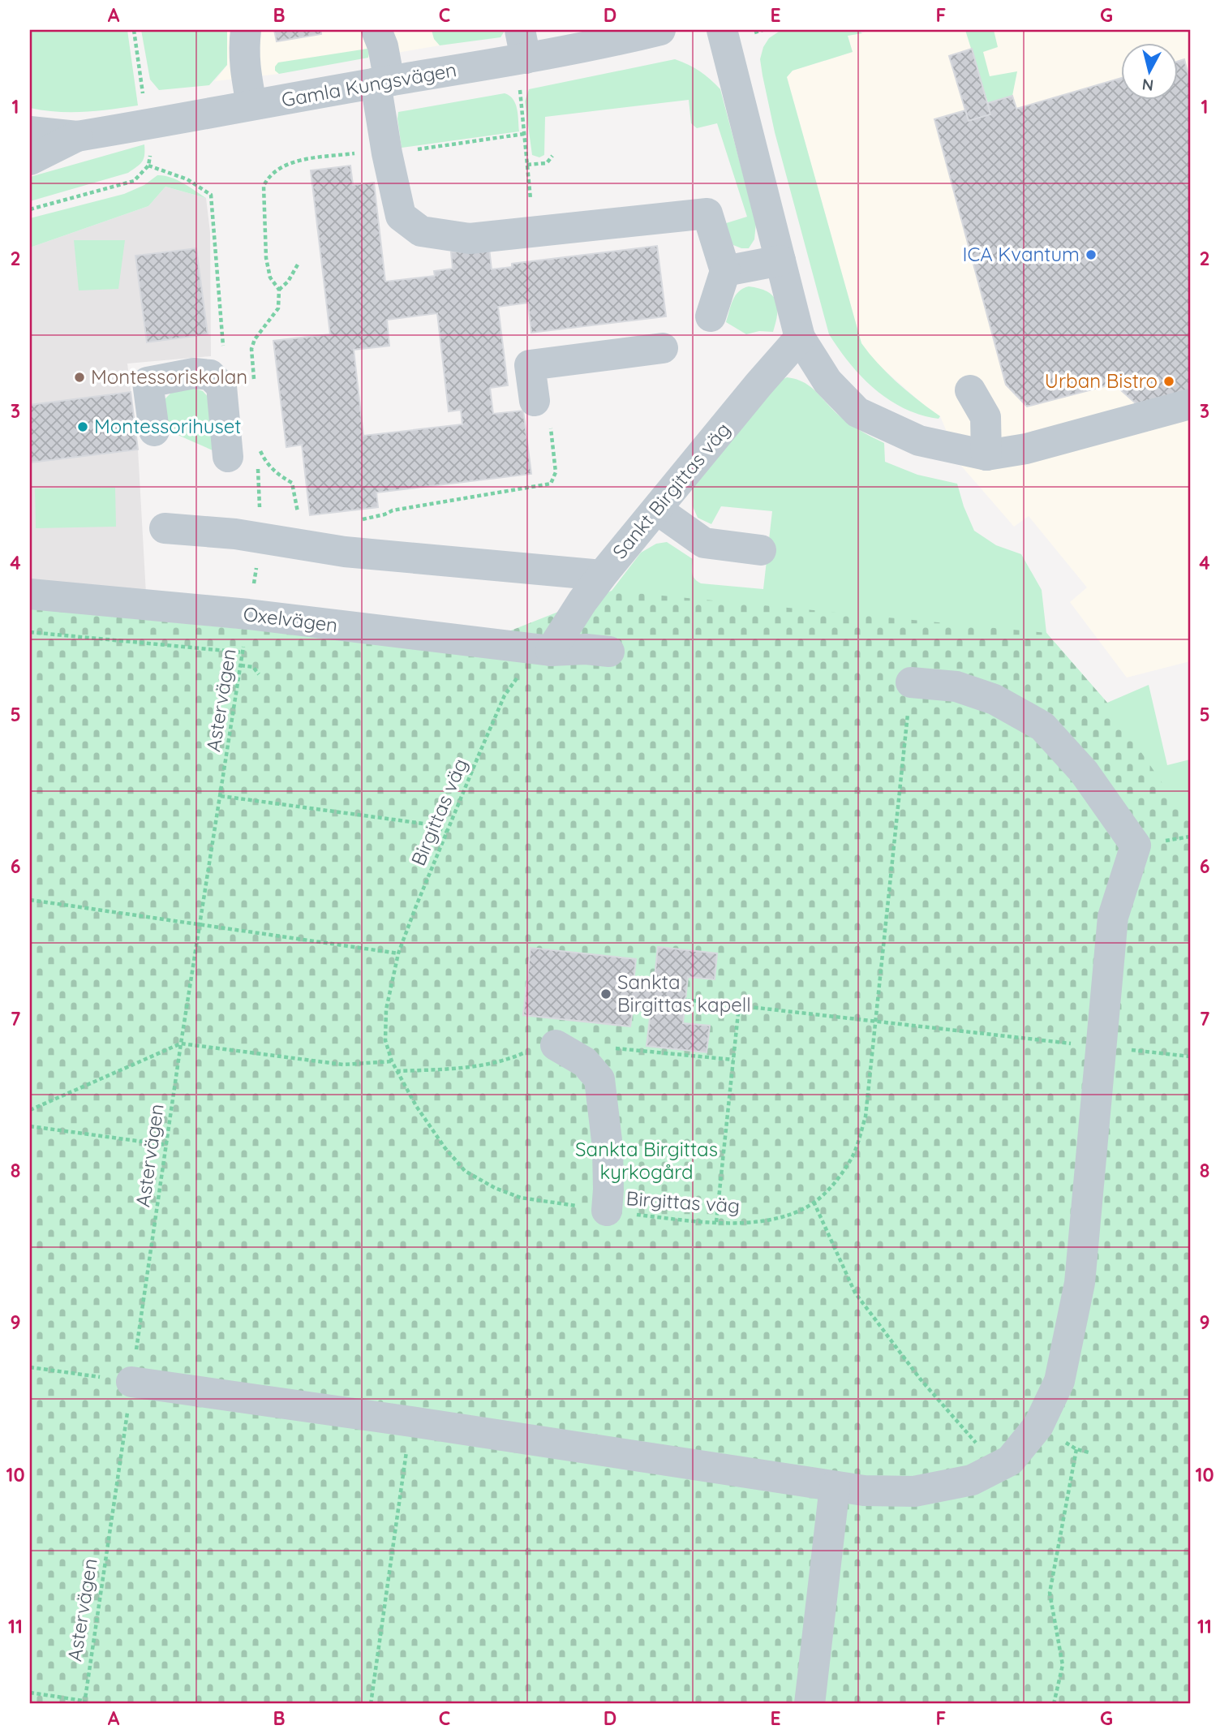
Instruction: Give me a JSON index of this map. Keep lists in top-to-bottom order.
{
  "streets": {
    "street": ["Gamla Kungsvägen", "Sankt Birgittas väg", "Oxelvägen"],
    "path": ["Astervägen", "Birgittas väg"]
  },
  "crossings": [
    ["Sankt Birgittas väg", "Oxelvägen"],
    ["Sankt Birgittas väg", "Birgittas väg"],
    ["Oxelvägen", "Astervägen"],
    ["Oxelvägen", "Birgittas väg"]
  ],
  "parks": ["Sankta Birgittas kyrkogård"],
  "places": [
    "ICA Kvantum",
    "Montessoriskolan",
    "Urban Bistro",
    "Montessorihuset",
    "Sankta Birgittas kapell"
  ],
  "north": "bottom",
  "grid": {
    "columns": [
      "A",
      "B",
      "C",
      "D",
      "E",
      "F",
      "G"
    ],
    "rows": [
      "1",
      "2",
      "3",
      "4",
      "5",
      "6",
      "7",
      "8",
      "9",
      "10",
      "11"
    ]
  }
}
